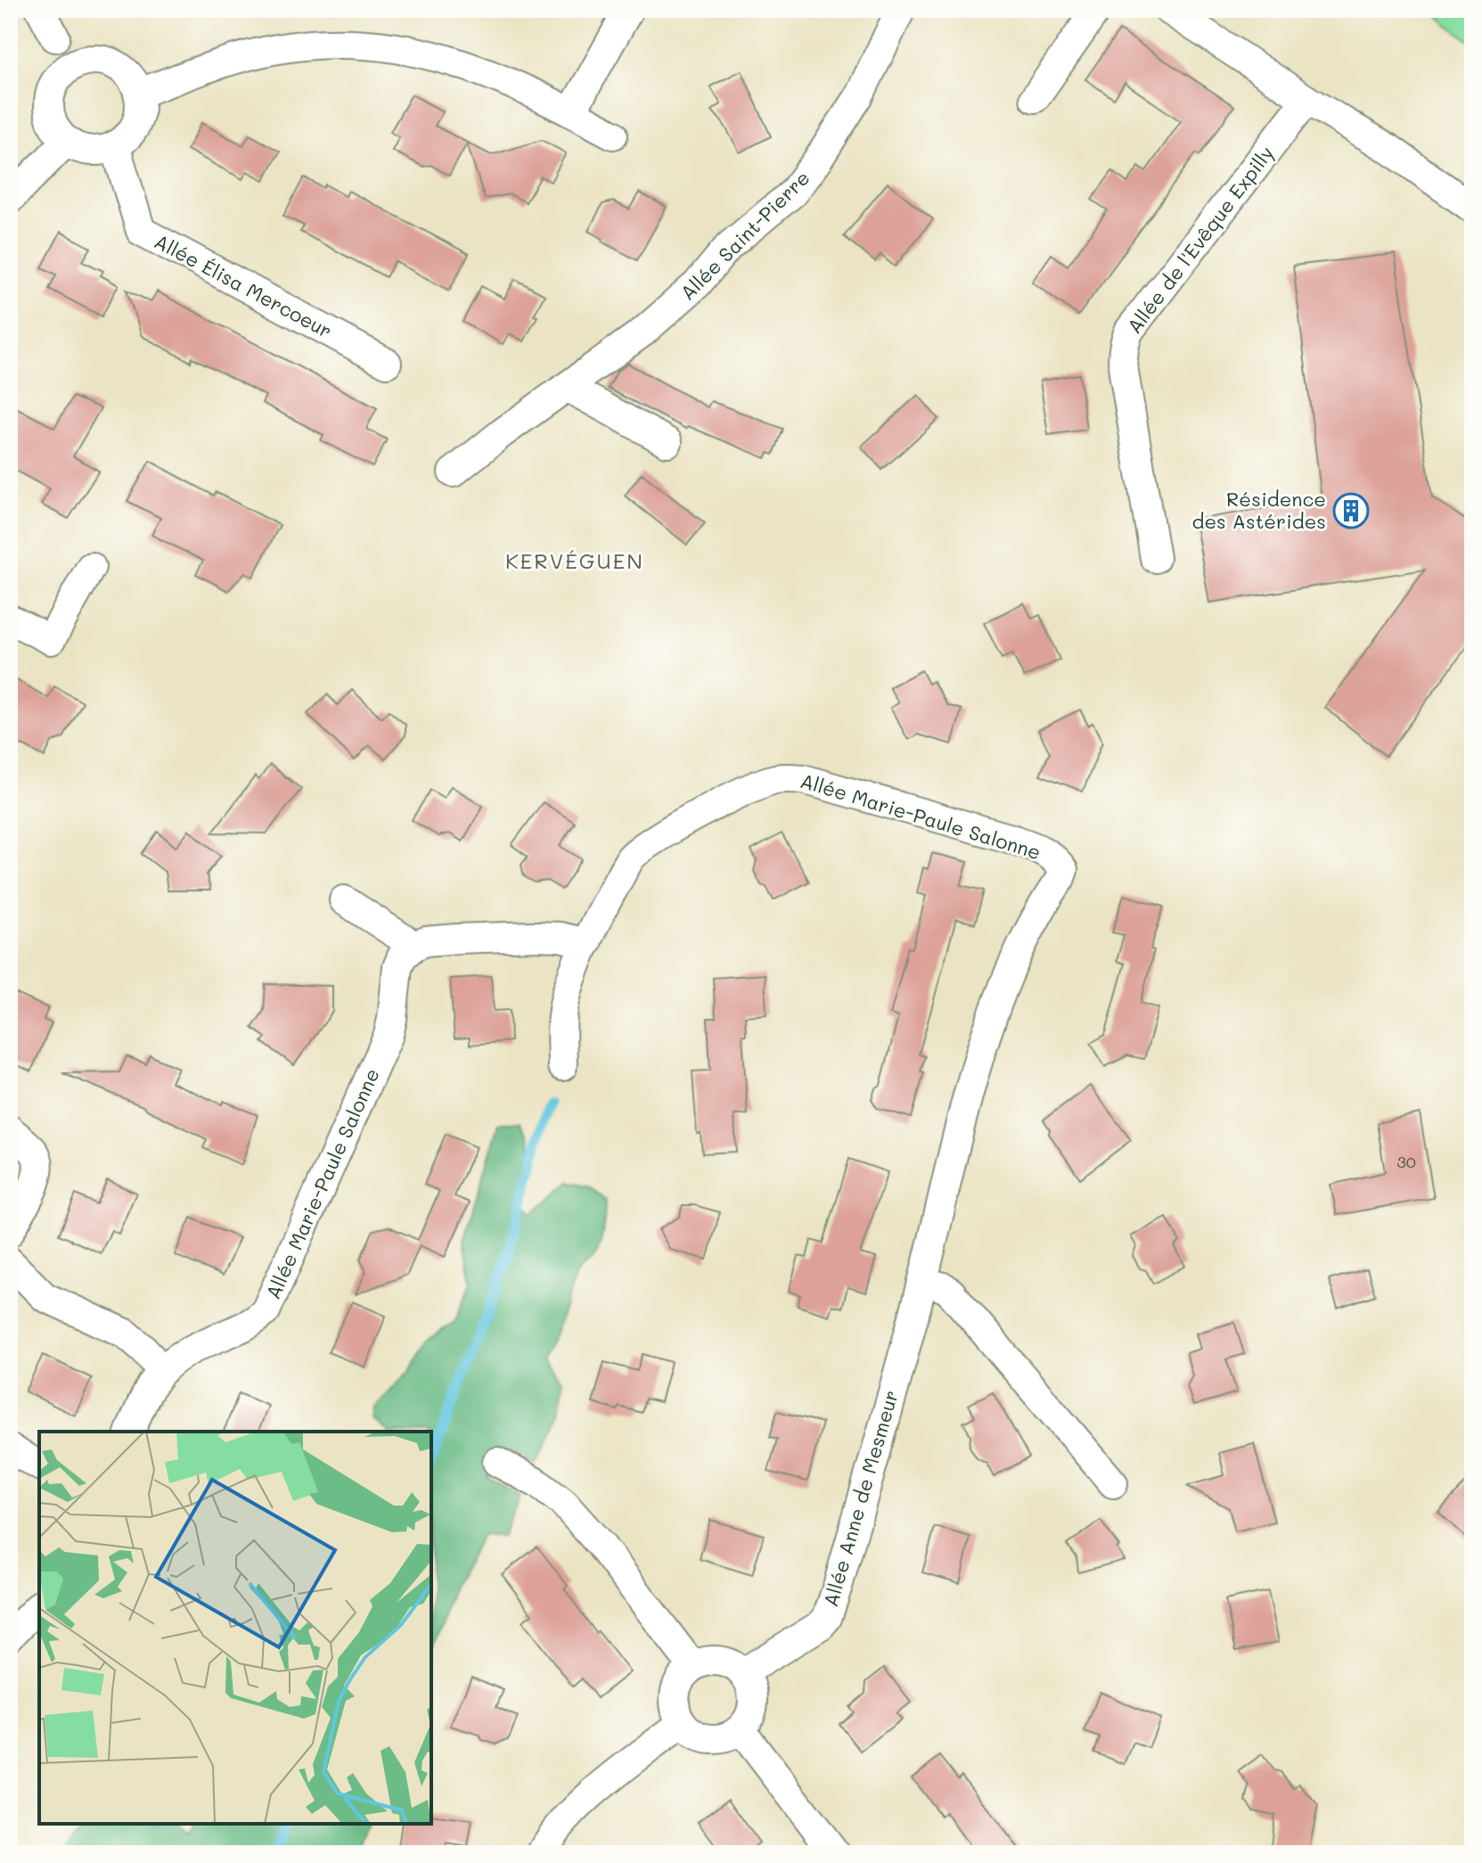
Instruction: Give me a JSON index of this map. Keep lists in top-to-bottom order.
{
  "streets": {
    "street": [
      "Allée Saint-Pierre",
      "Allée de l'Evêque Expilly",
      "Allée Élisa Mercoeur",
      "Allée Marie-Paule Salonne",
      "Allée Anne de Mesmeur"
    ]
  },
  "crossings": [
    ["Allée Marie-Paule Salonne", "Allée Anne de Mesmeur"]
  ],
  "districts": ["KERVÉGUEN"],
  "places": {
    "building": ["Résidence des Astérides"]
  },
  "house_numbers": ["30"]
}
